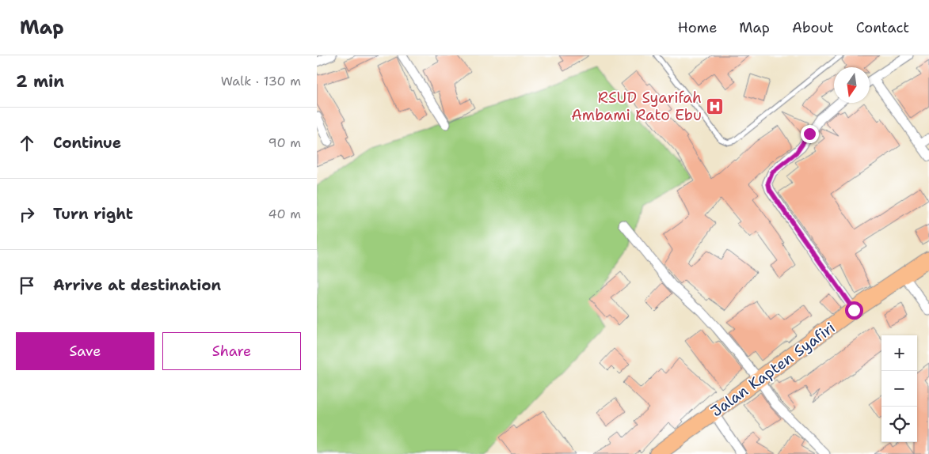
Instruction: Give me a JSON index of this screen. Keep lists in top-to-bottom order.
{
  "streets": {
    "highway": ["Jalan Kapten Syafiri"]
  },
  "places": {
    "hospital": ["RSUD Syarifah Ambami Rato Ebu"]
  },
  "north": "bottom",
  "page": {
    "header": "Map",
    "nav": [
      "Home",
      "Map",
      "About",
      "Contact"
    ],
    "heading": ["2 min", "Walk · 130 m"],
    "list": [
      ["Continue", "90 m"],
      ["Turn right", "40 m"],
      "Arrive at destination"
    ],
    "buttons": ["Save", "Share"],
    "map_buttons": ["+", "−"]
  }
}
